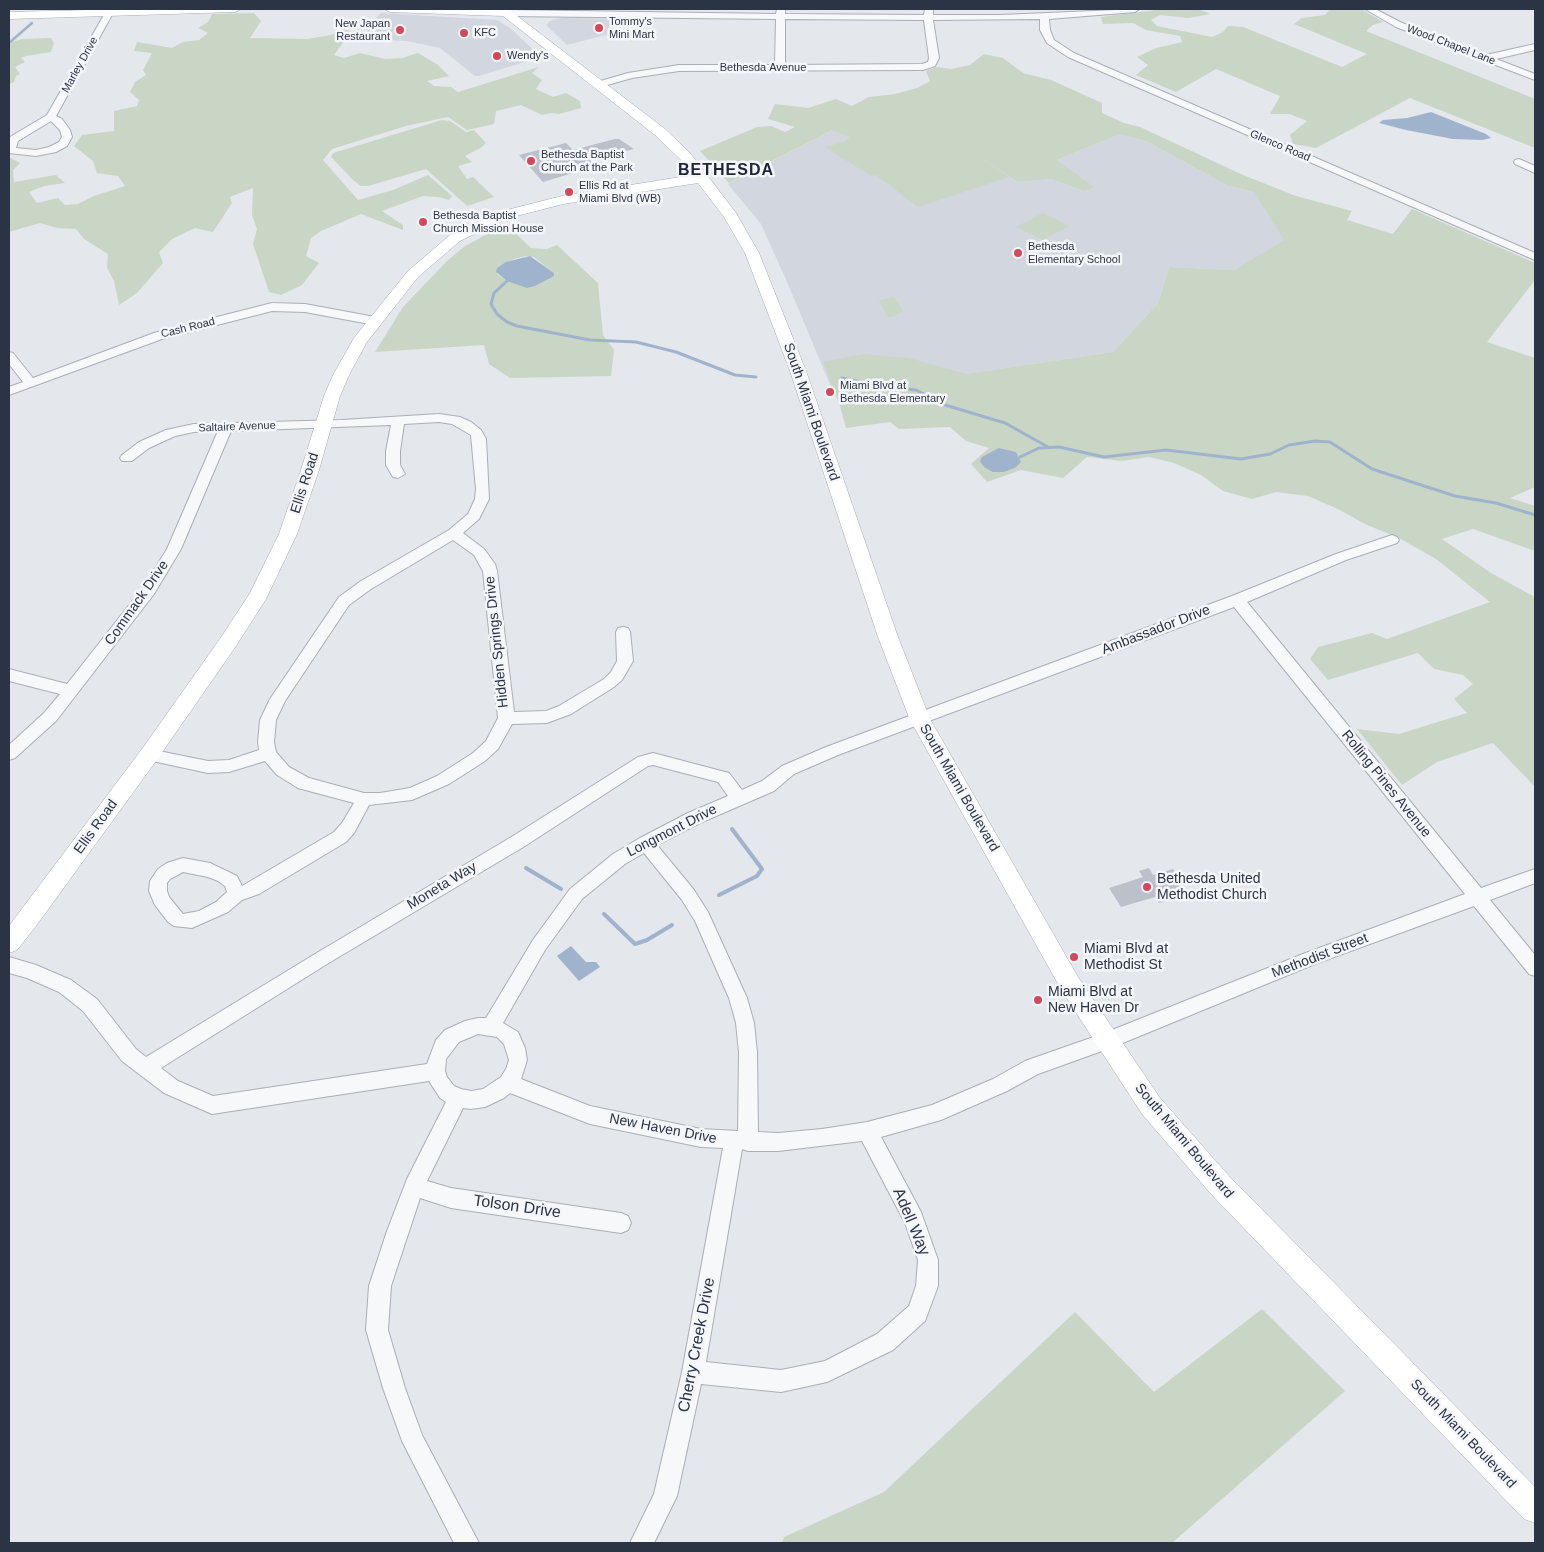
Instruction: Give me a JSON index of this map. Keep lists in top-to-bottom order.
{
  "streets": {
    "main road": ["South Miami Boulevard", "Ellis Road"],
    "street": [
      "Wood Chapel Lane",
      "Marley Drive",
      "Bethesda Avenue",
      "Glenco Road",
      "Cash Road",
      "Saltaire Avenue",
      "Commack Drive",
      "Ambassador Drive",
      "Hidden Springs Drive",
      "Rolling Pines Avenue",
      "Longmont Drive",
      "Moneta Way",
      "Methodist Street",
      "New Haven Drive",
      "Tolson Drive",
      "Adell Way",
      "Cherry Creek Drive"
    ]
  },
  "crossings": [
    ["Bethesda Avenue", "South Miami Boulevard"],
    ["Cash Road", "Ellis Road"],
    ["South Miami Boulevard", "Ellis Road"],
    ["South Miami Boulevard", "Ambassador Drive"],
    ["South Miami Boulevard", "Longmont Drive"],
    ["South Miami Boulevard", "Methodist Street"],
    ["South Miami Boulevard", "New Haven Drive"],
    ["Saltaire Avenue", "Ellis Road"],
    ["Saltaire Avenue", "Commack Drive"],
    ["Ambassador Drive", "Rolling Pines Avenue"],
    ["Ambassador Drive", "Longmont Drive"],
    ["Rolling Pines Avenue", "Methodist Street"],
    ["Longmont Drive", "Moneta Way"],
    ["Longmont Drive", "New Haven Drive"],
    ["Longmont Drive", "Cherry Creek Drive"],
    ["Methodist Street", "New Haven Drive"],
    ["New Haven Drive", "Adell Way"],
    ["New Haven Drive", "Cherry Creek Drive"],
    ["Adell Way", "Cherry Creek Drive"]
  ],
  "districts": ["BETHESDA"],
  "places": [
    "Tommy's Mini Mart",
    "New Japan Restaurant",
    "KFC",
    "Wendy's",
    "Bethesda Baptist Church at the Park",
    "Ellis Rd at Miami Blvd (WB)",
    "Bethesda Baptist Church Mission House",
    "Bethesda Elementary School",
    "Miami Blvd at Bethesda Elementary",
    "Bethesda United Methodist Church",
    "Miami Blvd at Methodist St",
    "Miami Blvd at New Haven Dr"
  ]
}
